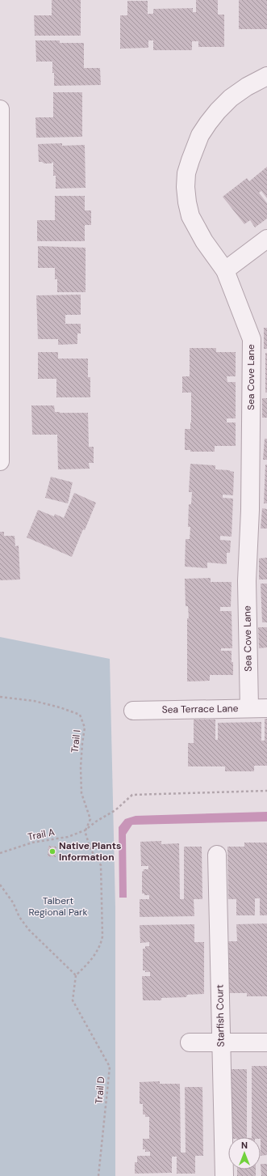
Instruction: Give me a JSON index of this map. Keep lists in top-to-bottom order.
{
  "streets": {
    "street": ["Sea Cove Lane", "Sea Terrace Lane", "Starfish Court"],
    "path": ["Trail I", "Trail A", "Trail D"]
  },
  "crossings": [
    ["Sea Cove Lane", "Sea Terrace Lane"],
    ["Trail I", "Trail A"]
  ],
  "parks": ["Talbert Regional Park"],
  "places": ["Native Plants Information"],
  "north": "top"
}
